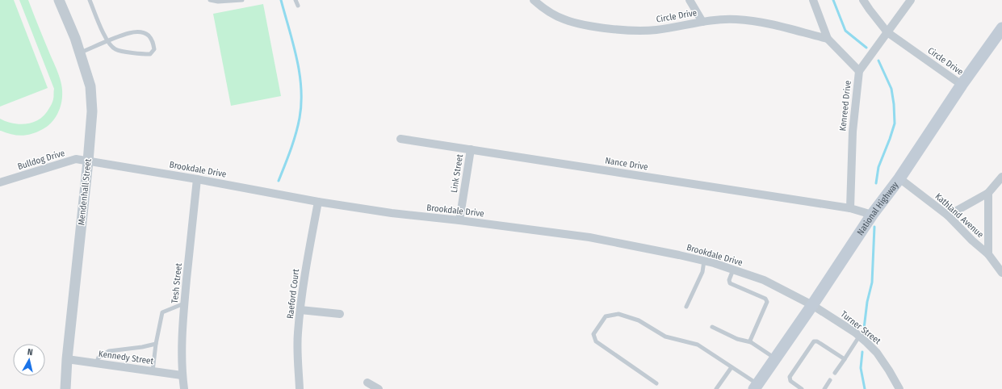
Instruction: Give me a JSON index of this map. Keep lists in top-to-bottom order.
{
  "streets": {
    "main road": ["National Highway"],
    "street": [
      "Circle Drive",
      "Kenreed Drive",
      "Bulldog Drive",
      "Nance Drive",
      "Brookdale Drive",
      "Link Street",
      "Mendenhall Street",
      "Kathland Avenue",
      "Tesh Street",
      "Raeford Court",
      "Turner Street",
      "Kennedy Street"
    ]
  },
  "crossings": [
    ["Circle Drive", "Kenreed Drive"],
    ["Circle Drive", "National Highway"],
    ["Kenreed Drive", "Nance Drive"],
    ["Bulldog Drive", "Brookdale Drive"],
    ["Bulldog Drive", "Mendenhall Street"],
    ["Nance Drive", "Link Street"],
    ["Brookdale Drive", "Link Street"],
    ["Brookdale Drive", "Mendenhall Street"],
    ["Brookdale Drive", "National Highway"],
    ["Brookdale Drive", "Tesh Street"],
    ["Brookdale Drive", "Raeford Court"],
    ["Brookdale Drive", "Turner Street"],
    ["Mendenhall Street", "Kennedy Street"],
    ["National Highway", "Kathland Avenue"],
    ["National Highway", "Turner Street"],
    ["Tesh Street", "Kennedy Street"]
  ],
  "north": "top"
}
